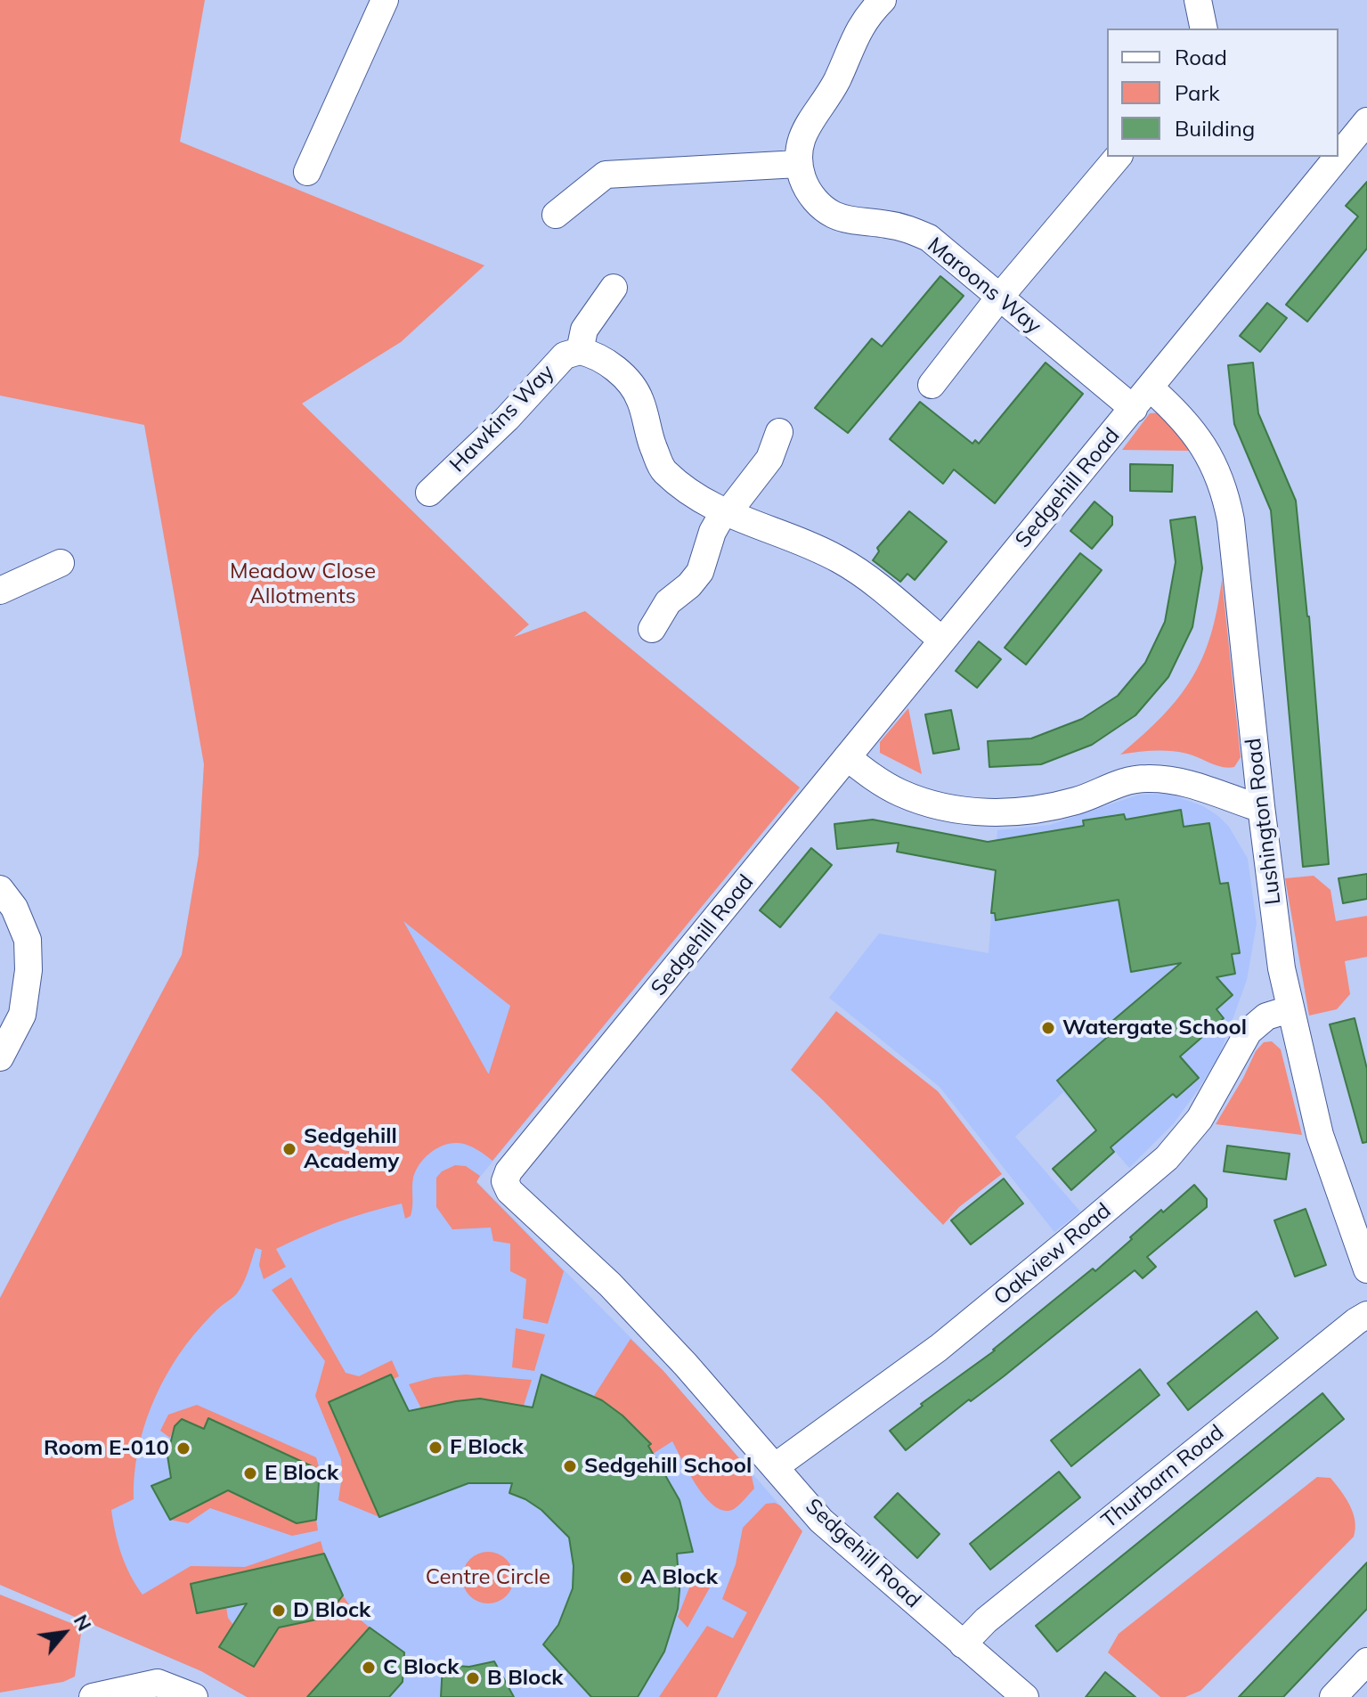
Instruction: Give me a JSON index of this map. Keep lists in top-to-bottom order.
{
  "streets": {
    "street": [
      "Maroons Way",
      "Hawkins Way",
      "Sedgehill Road",
      "Lushington Road",
      "Oakview Road",
      "Thurbarn Road"
    ]
  },
  "crossings": [
    ["Maroons Way", "Sedgehill Road"],
    ["Maroons Way", "Lushington Road"],
    ["Sedgehill Road", "Lushington Road"],
    ["Sedgehill Road", "Oakview Road"],
    ["Sedgehill Road", "Thurbarn Road"],
    ["Lushington Road", "Oakview Road"]
  ],
  "parks": ["Meadow Close Allotments", "Centre Circle"],
  "places": [
    "Watergate School",
    "Sedgehill Academy",
    "F Block",
    "Room E-010",
    "Sedgehill School",
    "E Block",
    "A Block",
    "D Block",
    "C Block",
    "B Block"
  ],
  "legend": ["Road", "Park", "Building"],
  "north": "top right"
}
